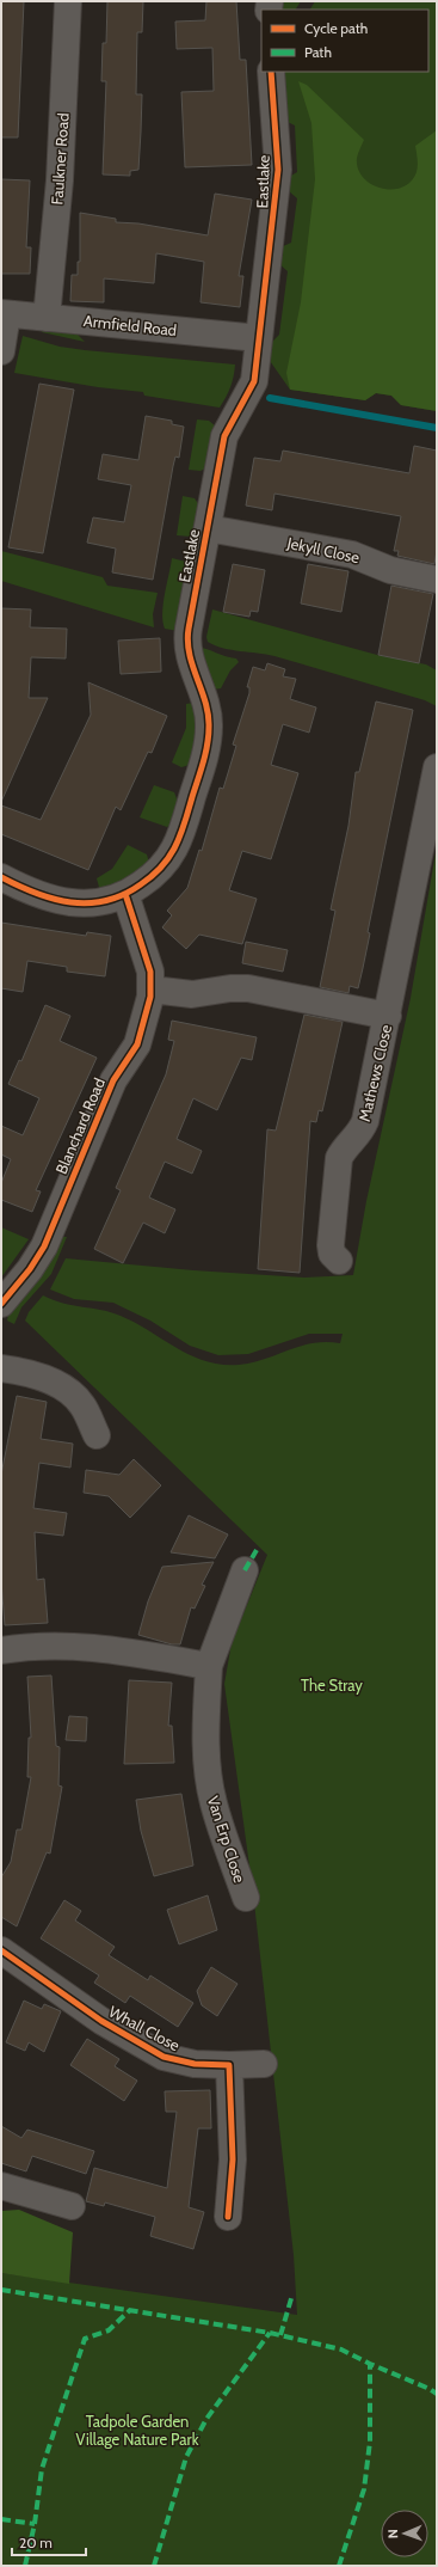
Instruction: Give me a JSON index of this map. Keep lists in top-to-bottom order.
{
  "streets": {
    "street": [
      "Faulkner Road",
      "Eastlake",
      "Armfield Road",
      "Jekyll Close",
      "Mathews Close",
      "Blanchard Road",
      "Van Erp Close",
      "Whall Close"
    ]
  },
  "crossings": [
    ["Faulkner Road", "Armfield Road"],
    ["Eastlake", "Armfield Road"],
    ["Eastlake", "Jekyll Close"],
    ["Eastlake", "Blanchard Road"],
    ["Mathews Close", "Blanchard Road"]
  ],
  "parks": ["The Stray", "Tadpole Garden Village Nature Park"],
  "legend": ["Cycle path", "Path"],
  "scale_bar": "20 m",
  "north": "left"
}
